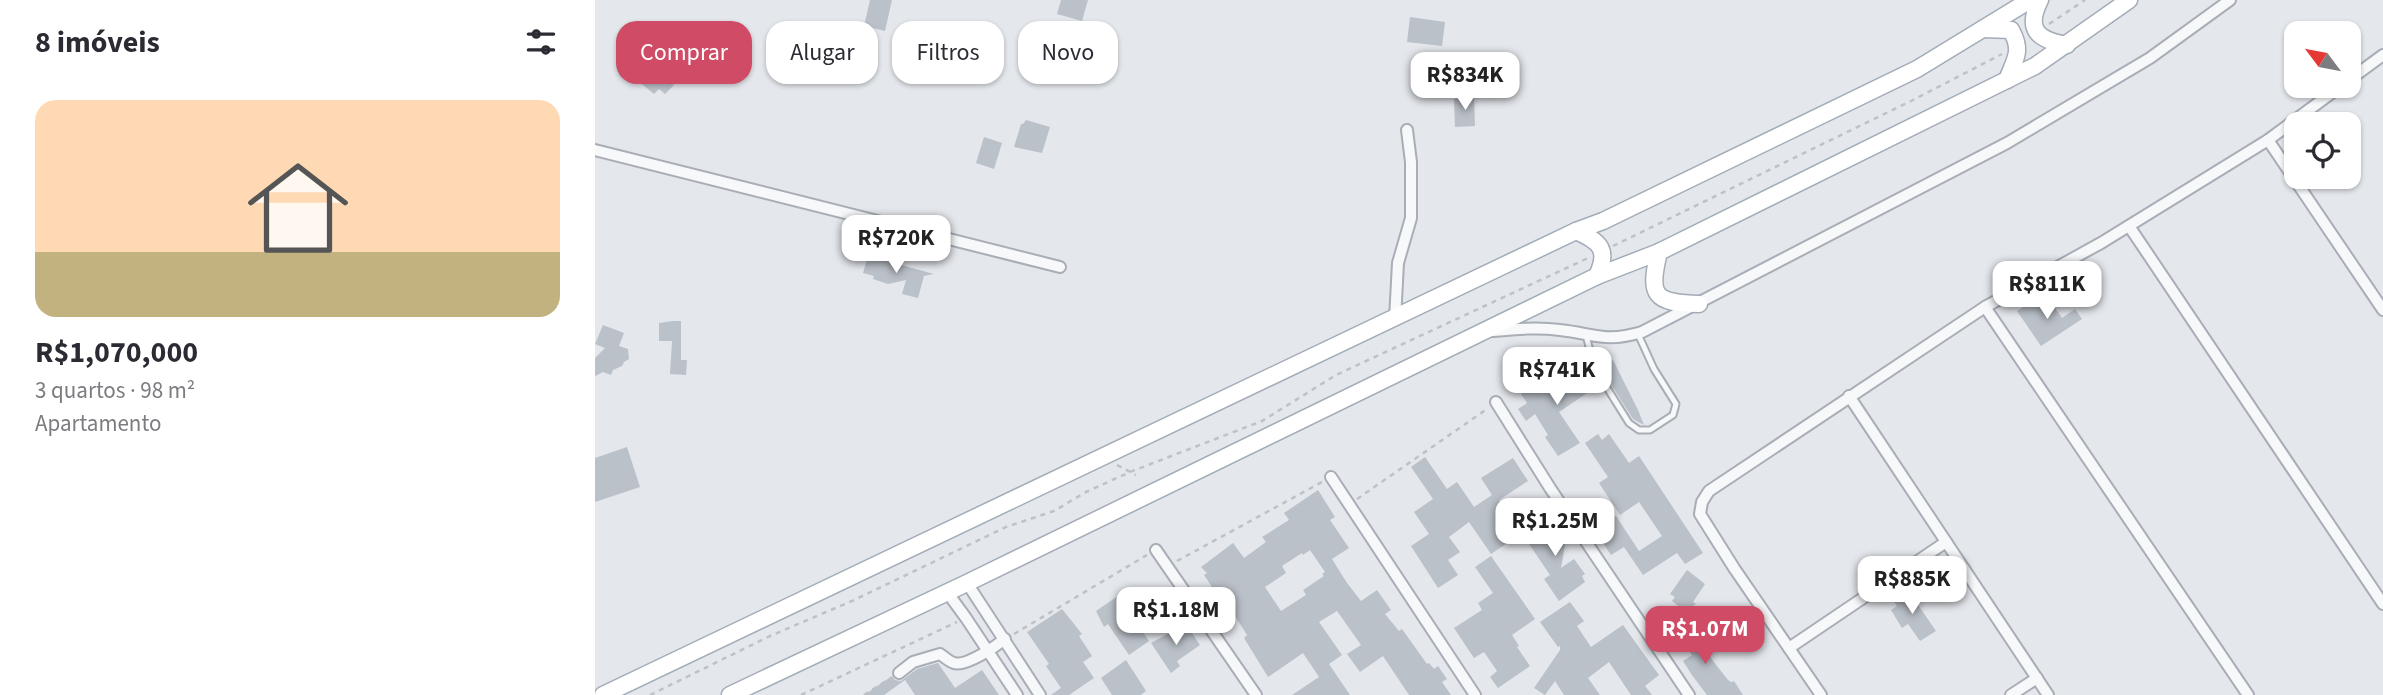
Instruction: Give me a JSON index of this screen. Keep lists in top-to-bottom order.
{
  "north": "top left",
  "page": {
    "heading": "8 imóveis",
    "chip": [
      "Comprar",
      "Alugar",
      "Filtros",
      "Novo"
    ],
    "price": [
      "R$834K",
      "R$720K",
      "R$811K",
      "R$741K",
      "R$1.25M",
      "R$885K",
      "R$1.18M",
      "R$1.07M"
    ],
    "list": [
      {
        "name": "R$1,070,000",
        "note": "3 quartos · 98 m² · Apartamento"
      }
    ]
  }
}
